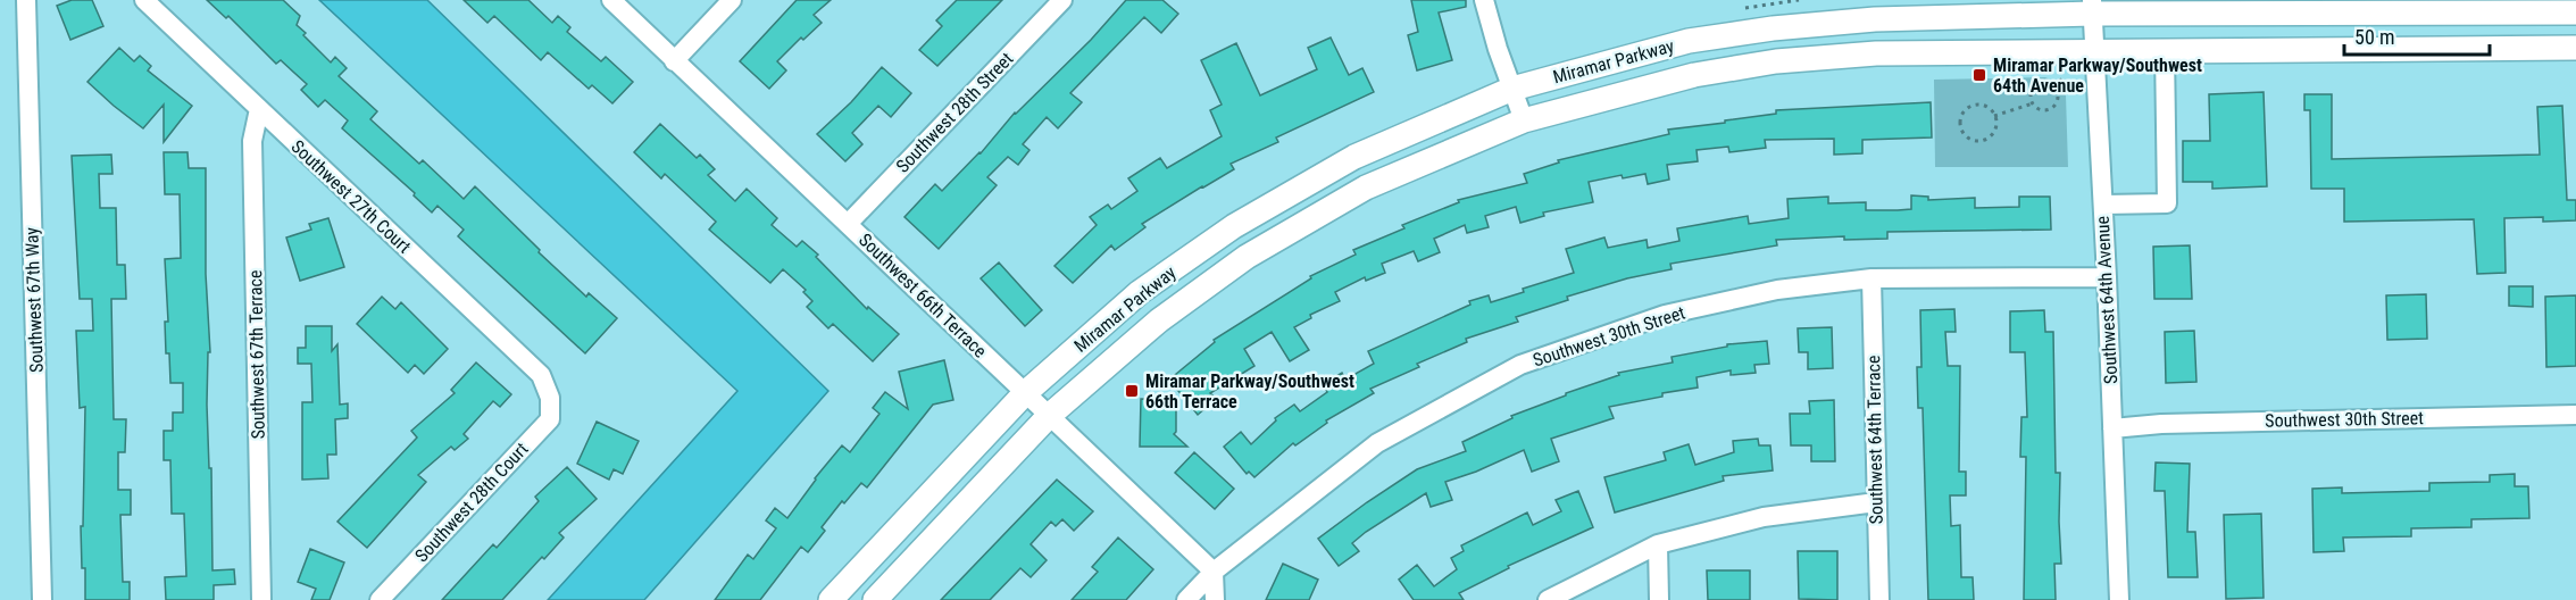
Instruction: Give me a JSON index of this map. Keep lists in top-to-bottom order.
{
  "streets": {
    "main road": ["Miramar Parkway"],
    "street": [
      "Southwest 28th Street",
      "Southwest 27th Court",
      "Southwest 66th Terrace",
      "Southwest 67th Way",
      "Southwest 64th Avenue",
      "Southwest 30th Street",
      "Southwest 67th Terrace",
      "Southwest 64th Terrace",
      "Southwest 28th Court"
    ]
  },
  "crossings": [
    ["Miramar Parkway", "Southwest 66th Terrace"],
    ["Miramar Parkway", "Southwest 64th Avenue"],
    ["Southwest 28th Street", "Southwest 66th Terrace"],
    ["Southwest 27th Court", "Southwest 67th Terrace"],
    ["Southwest 27th Court", "Southwest 28th Court"],
    ["Southwest 66th Terrace", "Southwest 30th Street"],
    ["Southwest 64th Avenue", "Southwest 30th Street"],
    ["Southwest 30th Street", "Southwest 64th Terrace"]
  ],
  "places": {
    "transit": ["Miramar Parkway/Southwest 64th Avenue", "Miramar Parkway/Southwest 66th Terrace"]
  },
  "scale_bar": "50 m"
}
